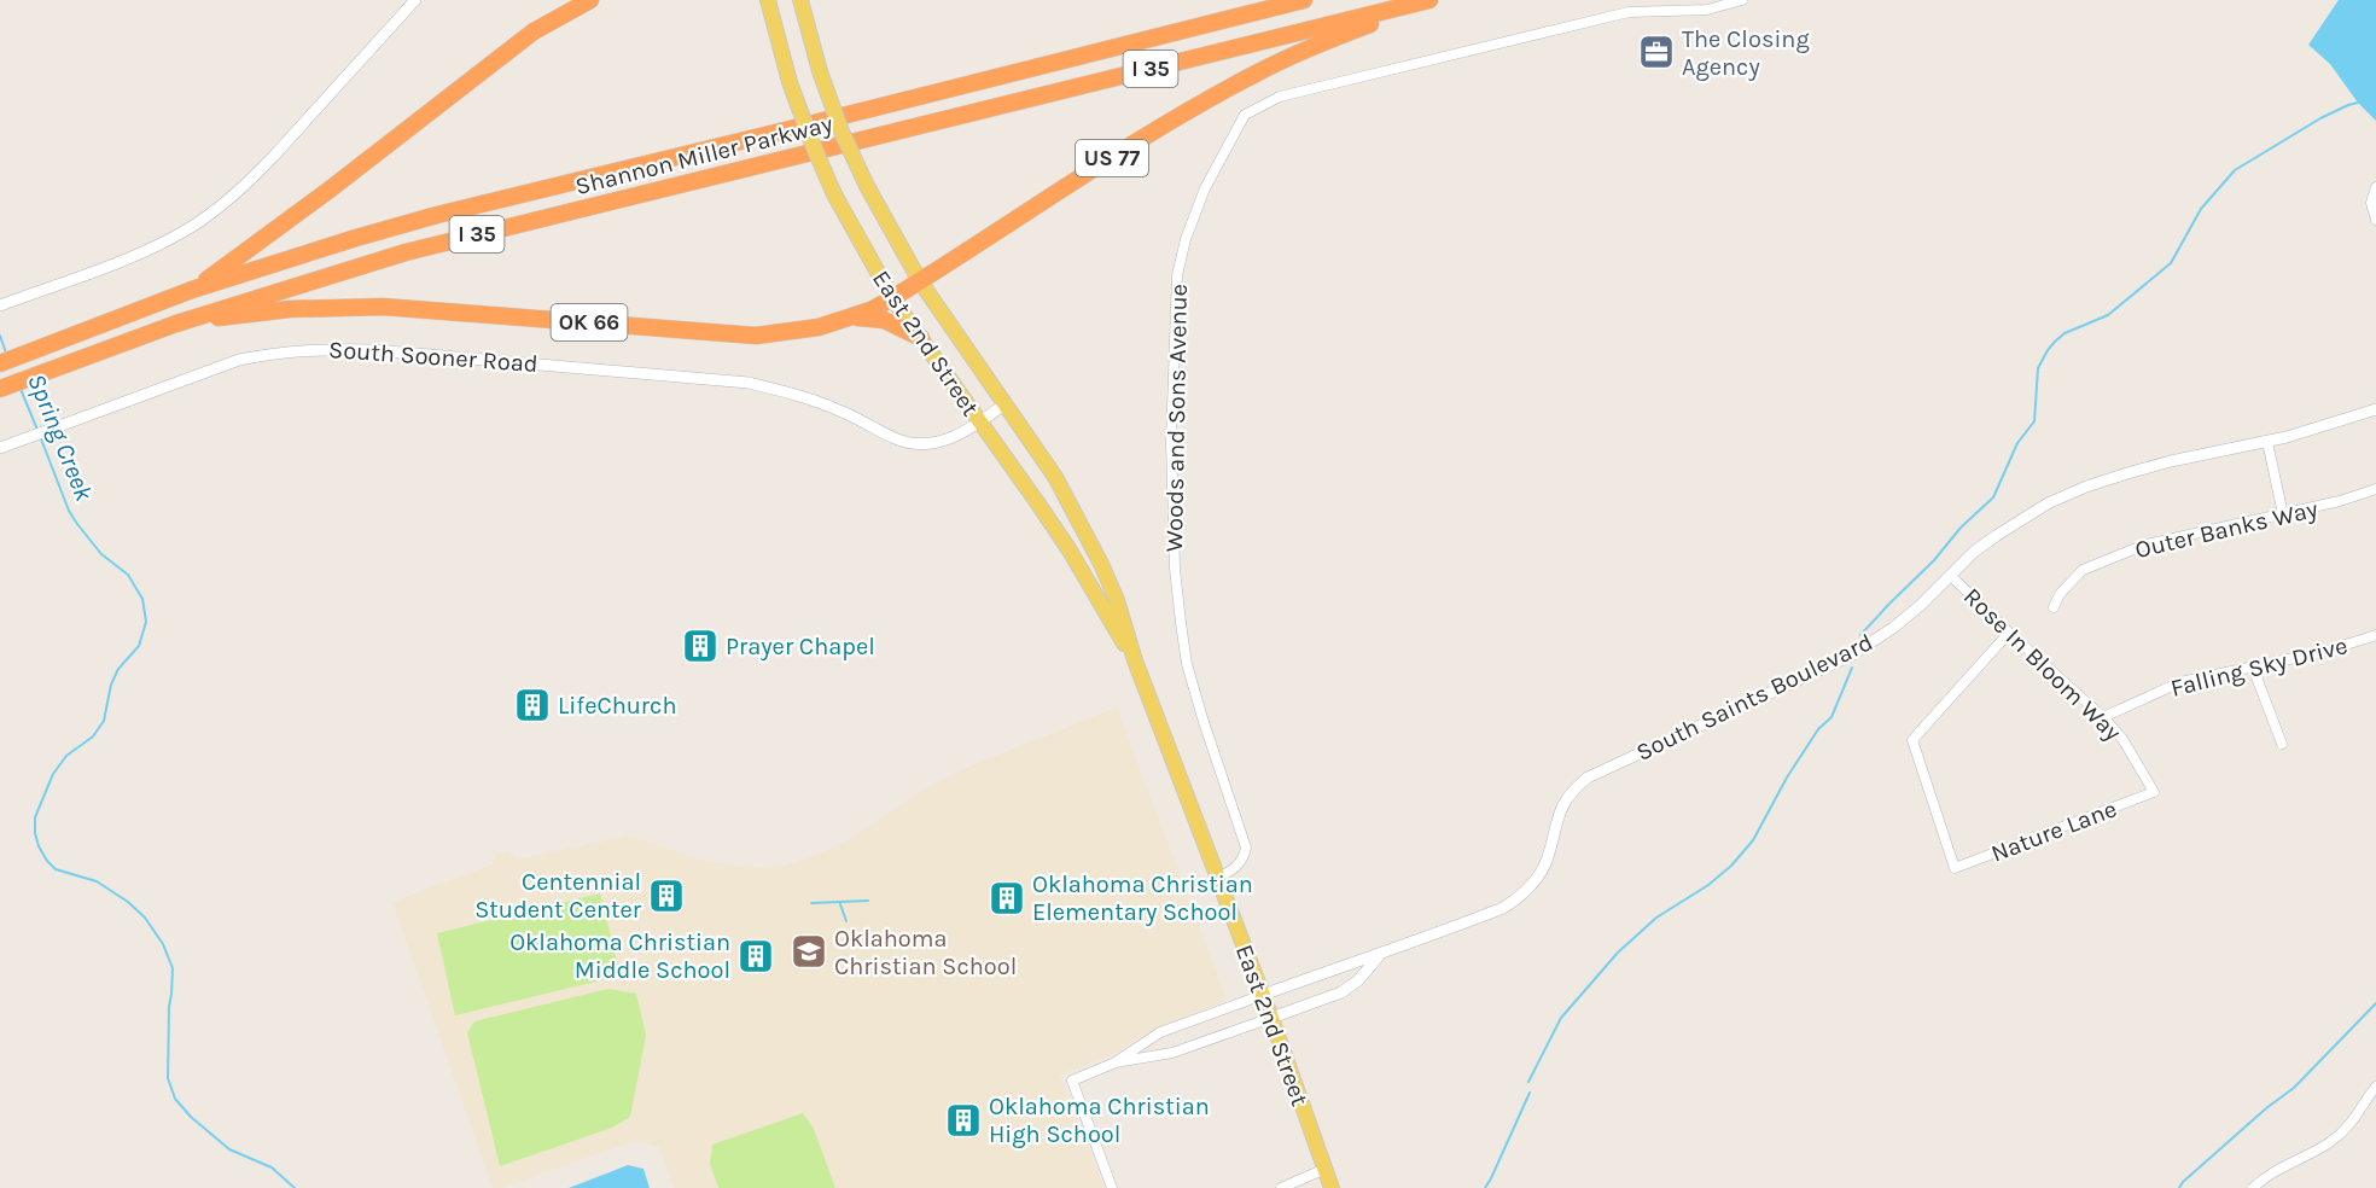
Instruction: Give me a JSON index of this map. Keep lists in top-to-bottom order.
{
  "streets": {
    "highway": [
      "I 35",
      "Shannon Miller Parkway",
      "US 77",
      "OK 66"
    ],
    "main road": ["East 2nd Street"],
    "street": [
      "South Sooner Road",
      "Woods and Sons Avenue",
      "Outer Banks Way",
      "Rose In Bloom Way",
      "Falling Sky Drive",
      "South Saints Boulevard",
      "Nature Lane"
    ]
  },
  "crossings": [
    ["Shannon Miller Parkway", "US 77"],
    ["Shannon Miller Parkway", "OK 66"],
    ["US 77", "East 2nd Street"],
    ["OK 66", "East 2nd Street"],
    ["East 2nd Street", "South Sooner Road"],
    ["East 2nd Street", "Woods and Sons Avenue"],
    ["East 2nd Street", "South Saints Boulevard"],
    ["Rose In Bloom Way", "Falling Sky Drive"],
    ["Rose In Bloom Way", "South Saints Boulevard"],
    ["Rose In Bloom Way", "Nature Lane"]
  ],
  "water": ["Spring Creek"],
  "places": {
    "office": ["The Closing Agency"],
    "building": [
      "Prayer Chapel",
      "LifeChurch",
      "Centennial Student Center",
      "Oklahoma Christian Elementary School",
      "Oklahoma Christian Middle School",
      "Oklahoma Christian High School"
    ],
    "school or university": ["Oklahoma Christian School"]
  }
}
